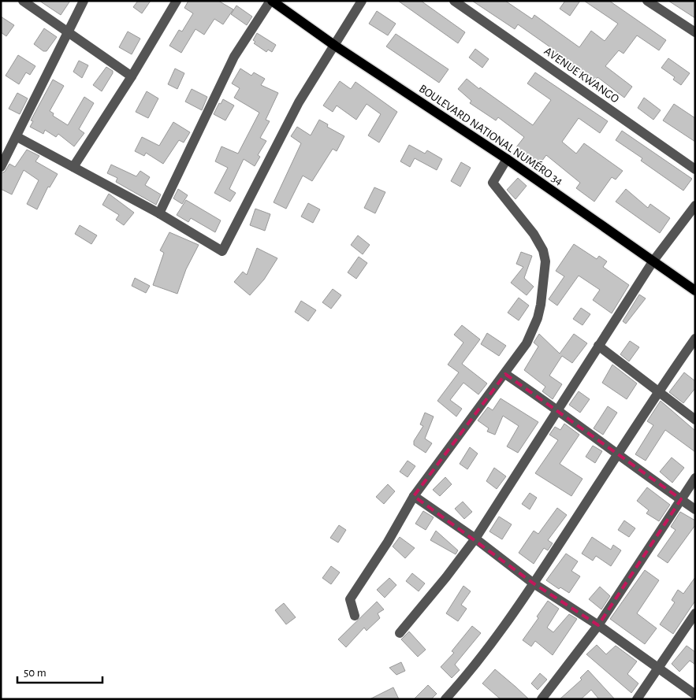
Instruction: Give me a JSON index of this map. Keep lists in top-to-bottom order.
{
  "streets": {
    "main road": ["BOULEVARD NATIONAL NUMÉRO 34"],
    "street": ["AVENUE KWANGO"]
  },
  "scale_bar": "50 m"
}
